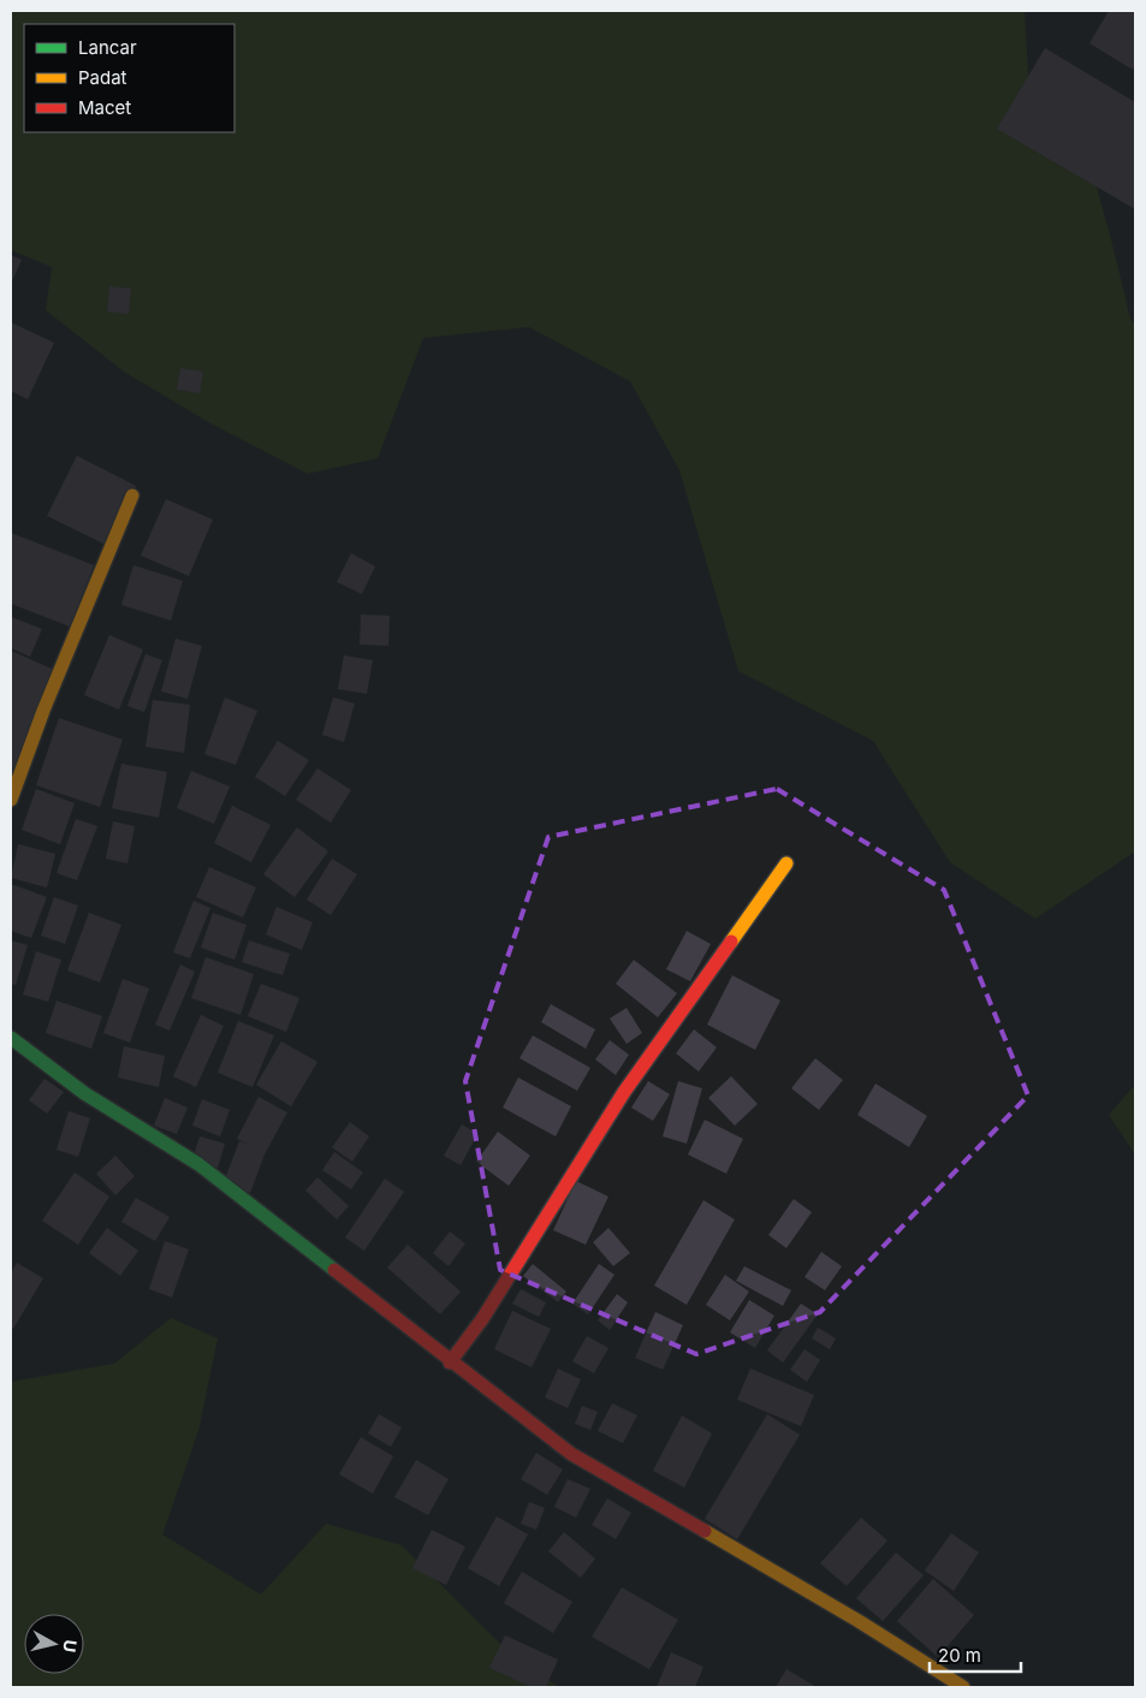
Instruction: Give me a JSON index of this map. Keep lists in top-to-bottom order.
{
  "legend": ["Lancar", "Padat", "Macet"],
  "scale_bar": "20 m",
  "north": "right"
}
